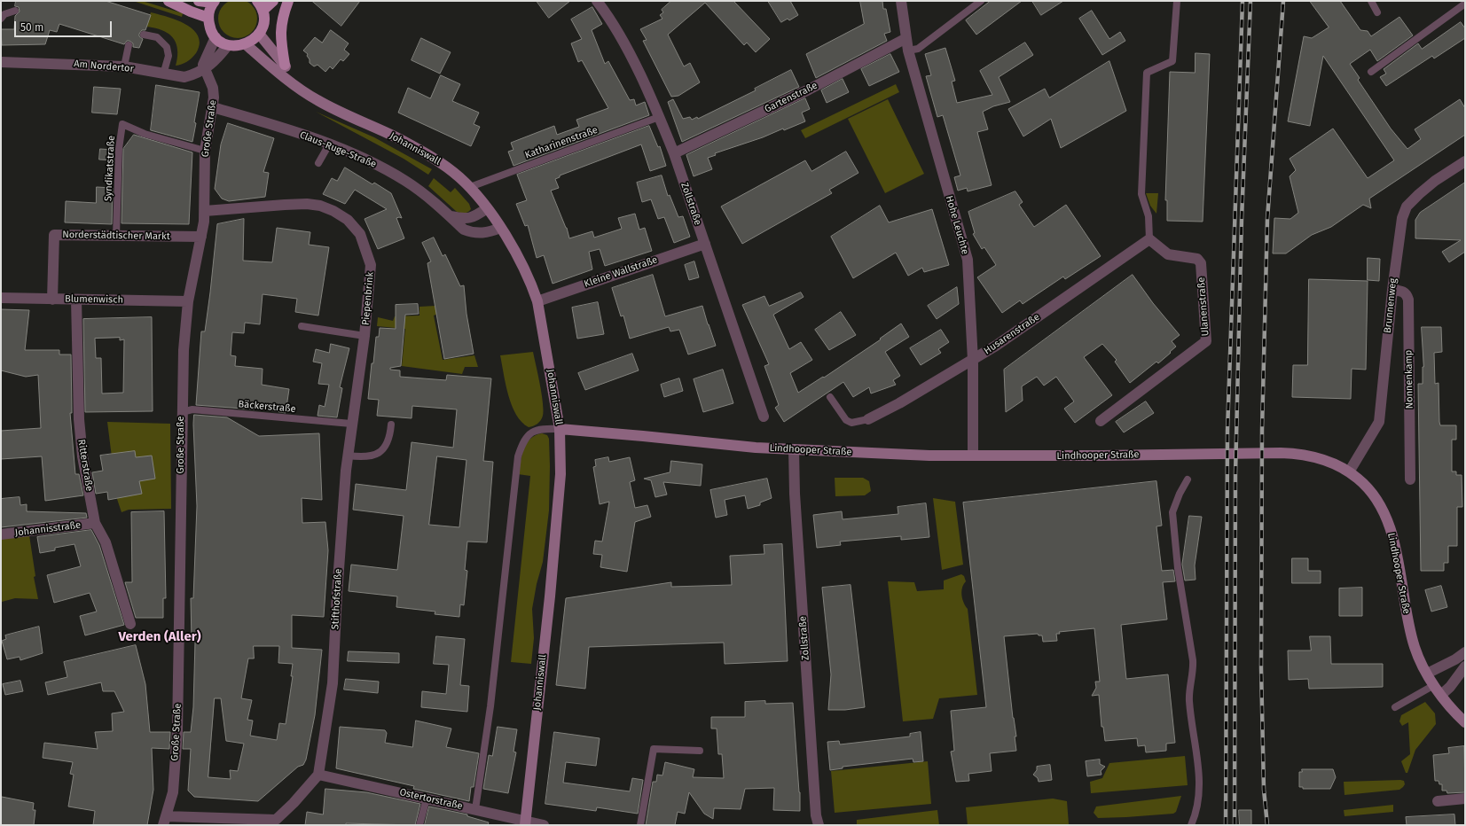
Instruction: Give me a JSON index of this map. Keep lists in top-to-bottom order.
{
  "streets": {
    "main road": ["Johanniswall", "Lindhooper Straße"],
    "street": [
      "Am Nordertor",
      "Gartenstraße",
      "Große Straße",
      "Claus-Ruge-Straße",
      "Zollstraße",
      "Hohe Leuchte",
      "Norderstädtischer Markt",
      "Kleine Wallstraße",
      "Piepenbrink",
      "Blumenwisch",
      "Brunnenweg",
      "Ulanenstraße",
      "Husarenstraße",
      "Nonnenkamp",
      "Ritterstraße",
      "Johannisstraße",
      "Stifthofstraße",
      "Ostertorstraße"
    ],
    "lane": ["Katharinenstraße", "Syndikatstraße", "Bäckerstraße"]
  },
  "crossings": [
    ["Am Nordertor", "Große Straße"],
    ["Gartenstraße", "Zollstraße"],
    ["Gartenstraße", "Hohe Leuchte"],
    ["Große Straße", "Claus-Ruge-Straße"],
    ["Große Straße", "Syndikatstraße"],
    ["Große Straße", "Norderstädtischer Markt"],
    ["Große Straße", "Piepenbrink"],
    ["Große Straße", "Blumenwisch"],
    ["Große Straße", "Bäckerstraße"],
    ["Katharinenstraße", "Johanniswall"],
    ["Katharinenstraße", "Zollstraße"],
    ["Johanniswall", "Claus-Ruge-Straße"],
    ["Johanniswall", "Kleine Wallstraße"],
    ["Johanniswall", "Lindhooper Straße"],
    ["Johanniswall", "Ostertorstraße"],
    ["Syndikatstraße", "Norderstädtischer Markt"],
    ["Zollstraße", "Kleine Wallstraße"],
    ["Zollstraße", "Lindhooper Straße"],
    ["Hohe Leuchte", "Husarenstraße"],
    ["Hohe Leuchte", "Lindhooper Straße"],
    ["Norderstädtischer Markt", "Blumenwisch"],
    ["Piepenbrink", "Bäckerstraße"],
    ["Piepenbrink", "Stifthofstraße"],
    ["Blumenwisch", "Ritterstraße"],
    ["Brunnenweg", "Nonnenkamp"],
    ["Brunnenweg", "Lindhooper Straße"],
    ["Ulanenstraße", "Husarenstraße"],
    ["Bäckerstraße", "Stifthofstraße"],
    ["Ritterstraße", "Johannisstraße"],
    ["Stifthofstraße", "Ostertorstraße"]
  ],
  "districts": ["Verden (Aller)"],
  "scale_bar": "50 m"
}
